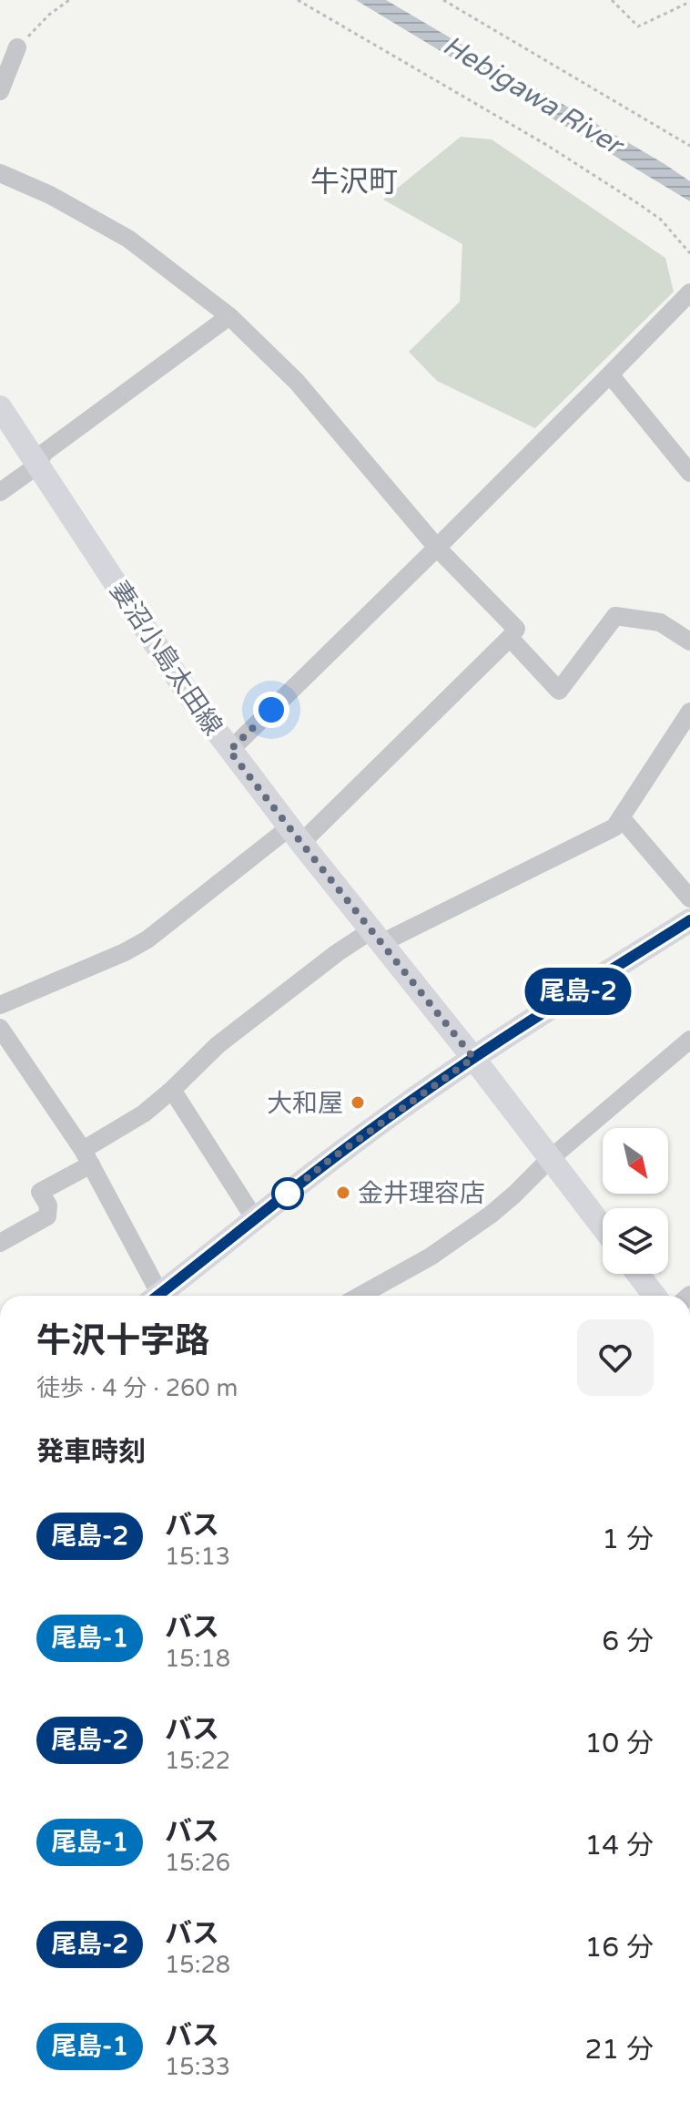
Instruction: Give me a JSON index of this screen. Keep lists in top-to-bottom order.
{
  "streets": {
    "main road": ["妻沼小島太田線"]
  },
  "districts": ["牛沢町"],
  "water": ["Hebigawa River"],
  "places": ["大和屋", "金井理容店"],
  "lines": ["bus line 尾島-2"],
  "north": "bottom right",
  "page": {
    "on_map": "尾島-2",
    "heading": [
      ["牛沢十字路", "徒歩 · 4 分 · 260 m"],
      "発車時刻"
    ],
    "list": [
      {
        "mark": "尾島-2",
        "name": "バス",
        "note": "15:13",
        "value": "1 分"
      },
      {
        "mark": "尾島-1",
        "name": "バス",
        "note": "15:18",
        "value": "6 分"
      },
      {
        "mark": "尾島-2",
        "name": "バス",
        "note": "15:22",
        "value": "10 分"
      },
      {
        "mark": "尾島-1",
        "name": "バス",
        "note": "15:26",
        "value": "14 分"
      },
      {
        "mark": "尾島-2",
        "name": "バス",
        "note": "15:28",
        "value": "16 分"
      },
      {
        "mark": "尾島-1",
        "name": "バス",
        "note": "15:33",
        "value": "21 分"
      }
    ]
  }
}
